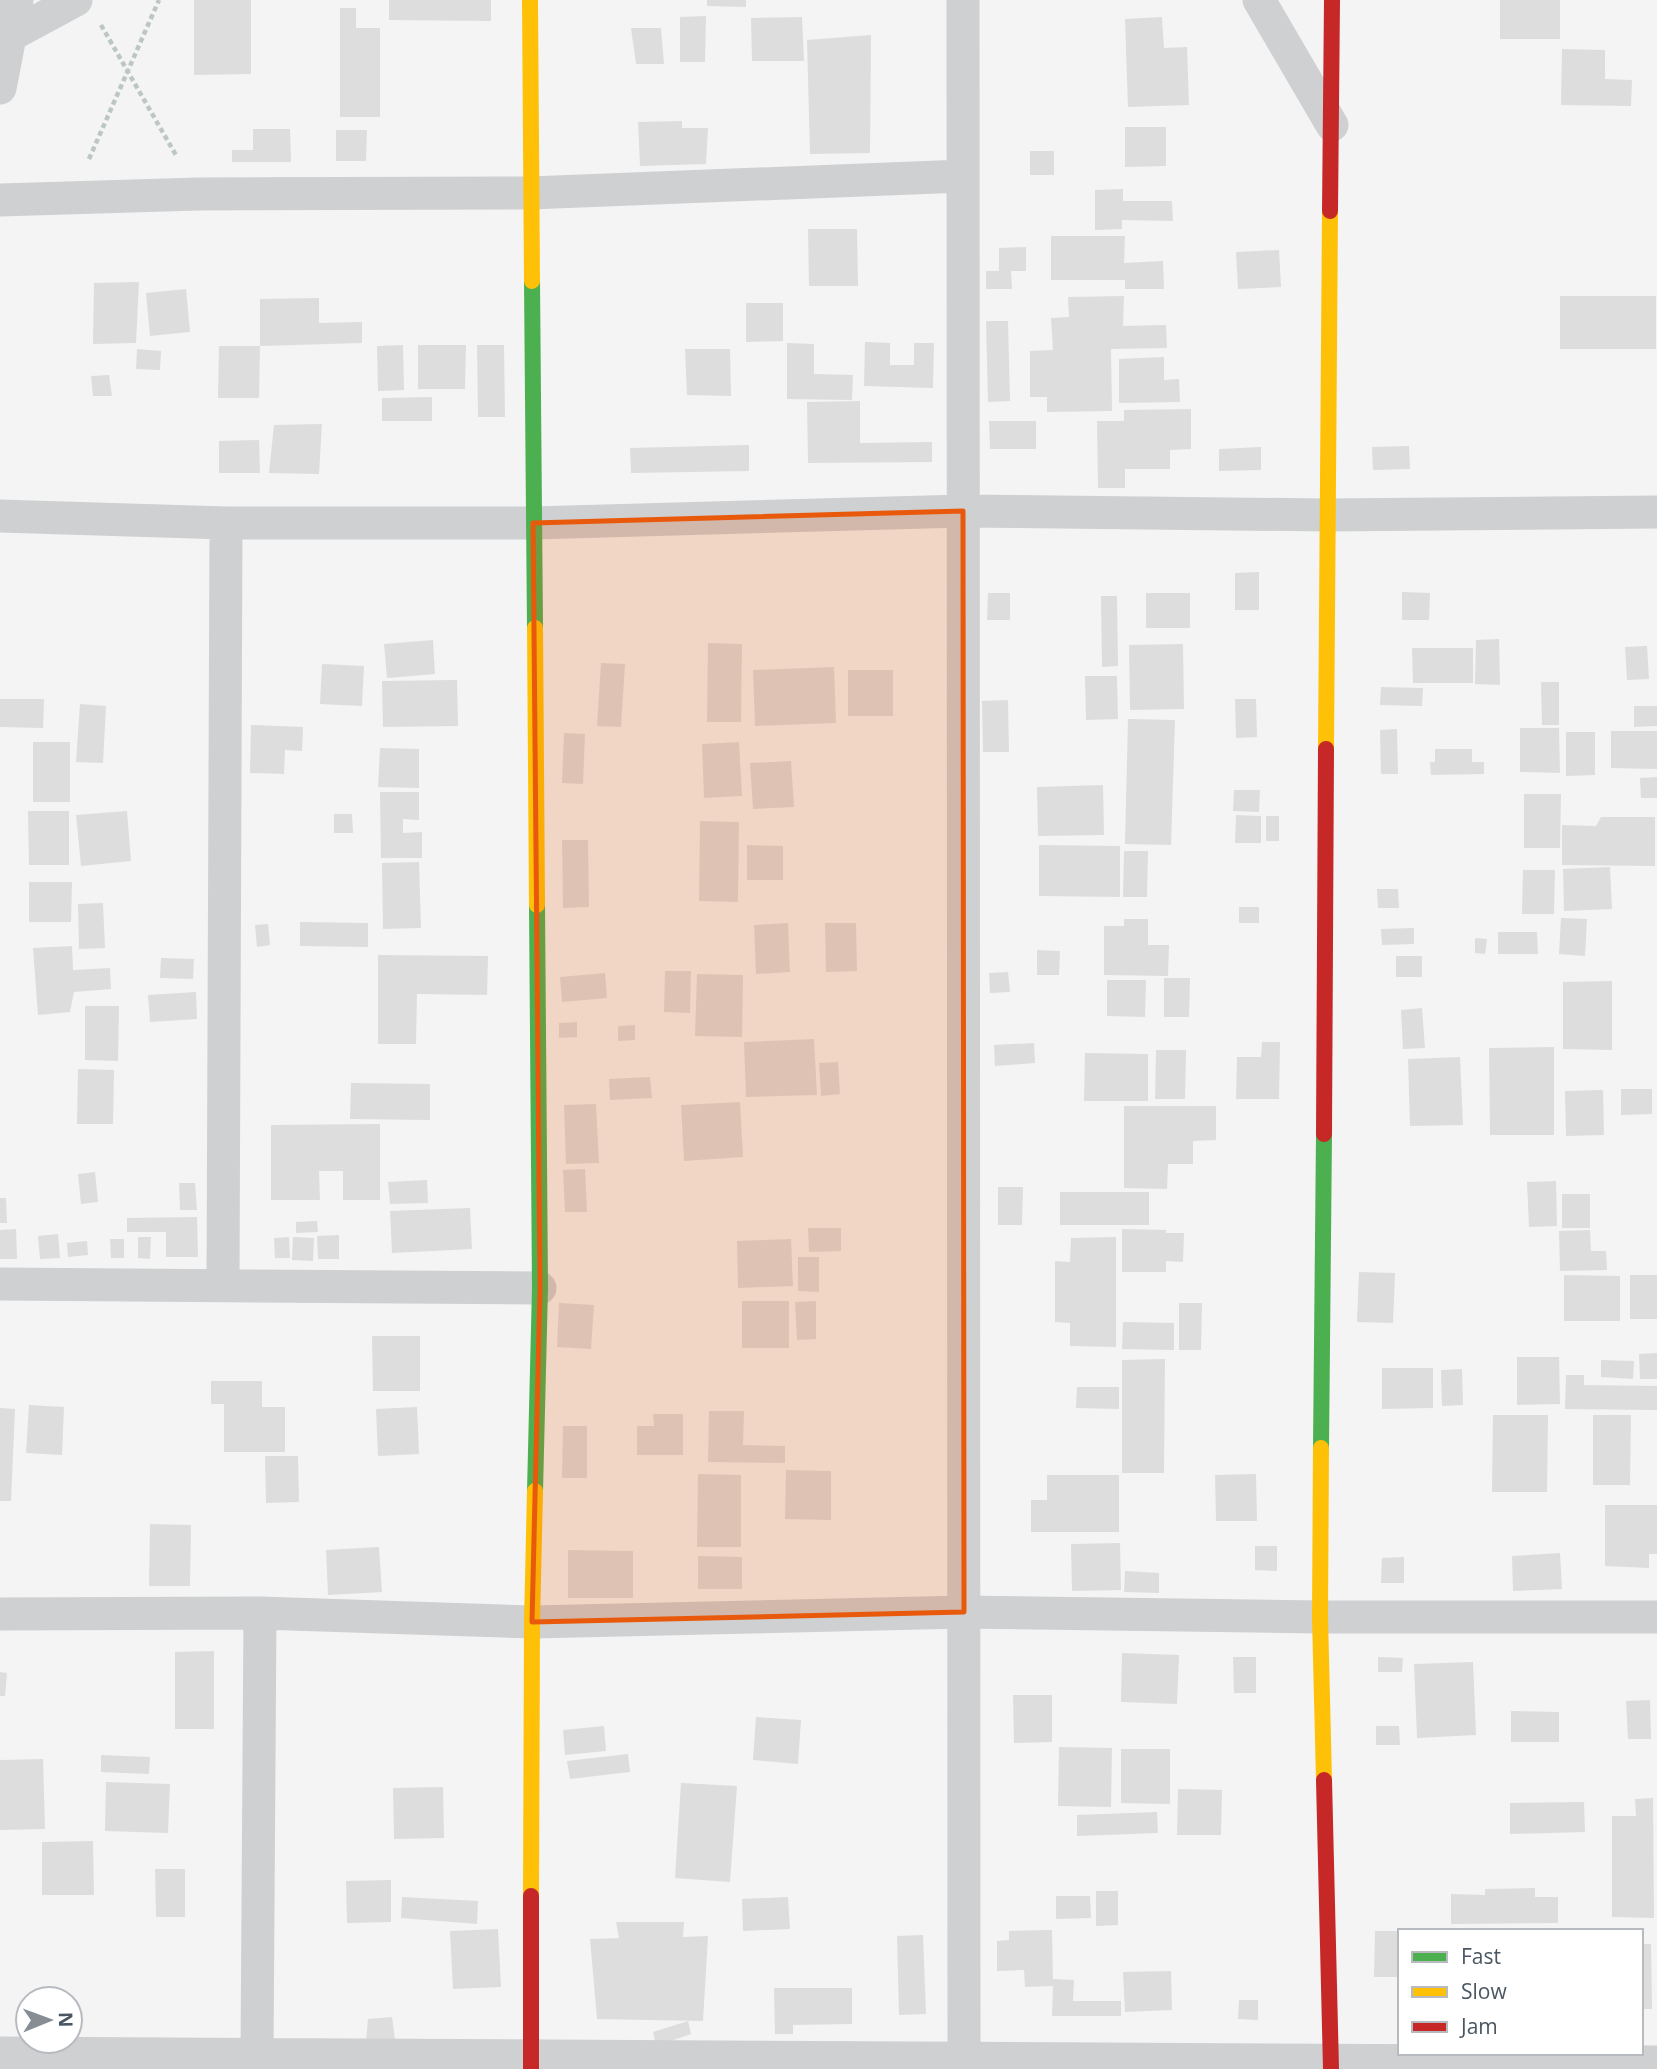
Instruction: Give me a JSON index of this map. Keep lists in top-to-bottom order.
{
  "legend": ["Fast", "Slow", "Jam"],
  "north": "right"
}
